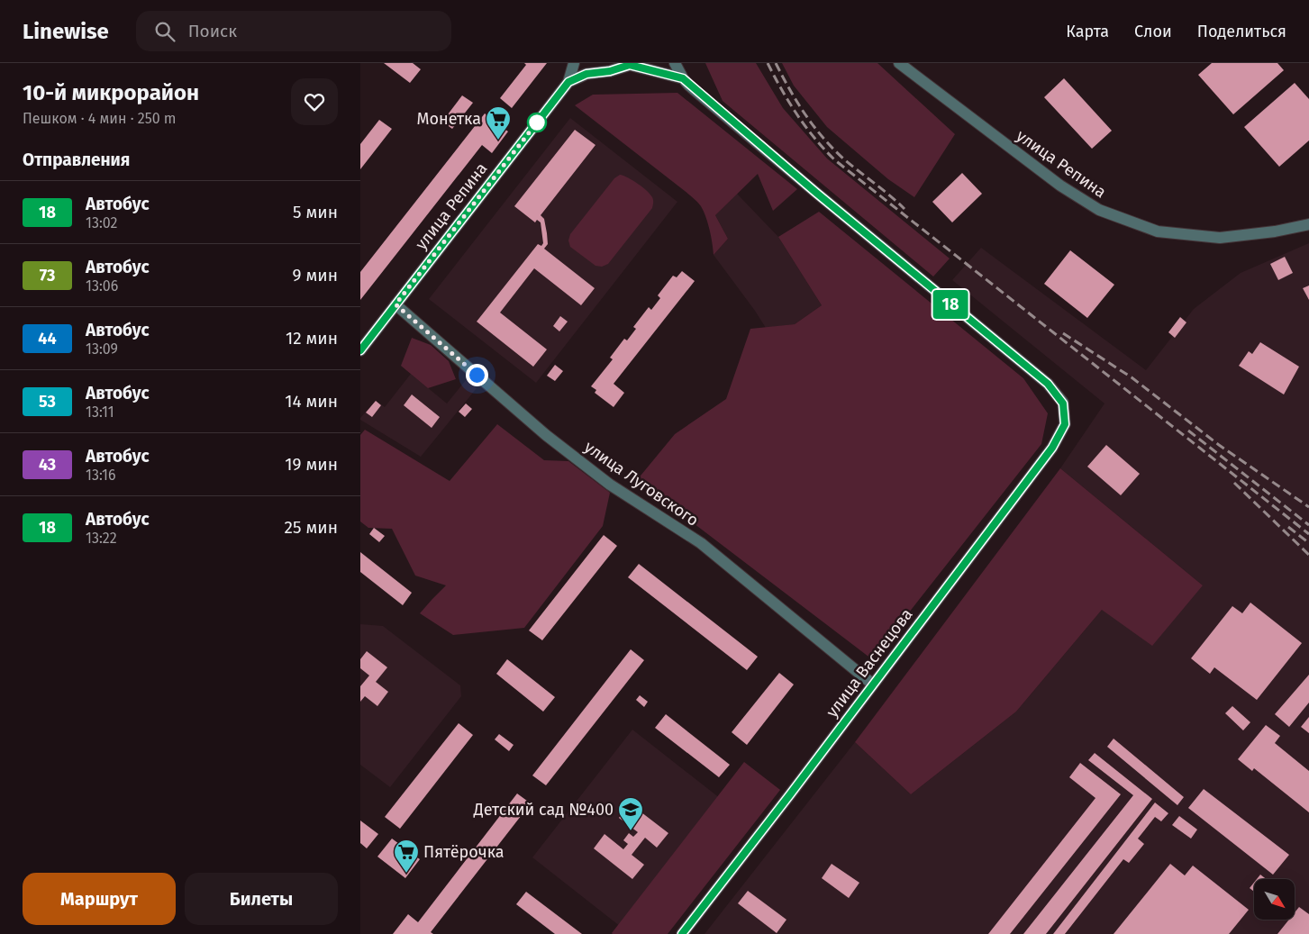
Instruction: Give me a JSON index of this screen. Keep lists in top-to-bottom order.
{
  "streets": {
    "street": ["улица Репина", "улица Луговского", "улица Васнецова"]
  },
  "crossings": [
    ["улица Репина", "улица Луговского"],
    ["улица Луговского", "улица Васнецова"]
  ],
  "places": {
    "supermarket": ["Монетка", "Пятёрочка"],
    "school or university": ["Детский сад №400"]
  },
  "lines": ["bus line 18"],
  "north": "bottom right",
  "page": {
    "header": "Linewise",
    "search": "Поиск",
    "nav": ["Карта", "Слои", "Поделиться"],
    "heading": [
      ["10-й микрорайон", "Пешком · 4 мин · 250 m"],
      "Отправления"
    ],
    "on_map": "18",
    "list": [
      {
        "mark": "18",
        "name": "Автобус",
        "note": "13:02",
        "value": "5 мин"
      },
      {
        "mark": "73",
        "name": "Автобус",
        "note": "13:06",
        "value": "9 мин"
      },
      {
        "mark": "44",
        "name": "Автобус",
        "note": "13:09",
        "value": "12 мин"
      },
      {
        "mark": "53",
        "name": "Автобус",
        "note": "13:11",
        "value": "14 мин"
      },
      {
        "mark": "43",
        "name": "Автобус",
        "note": "13:16",
        "value": "19 мин"
      },
      {
        "mark": "18",
        "name": "Автобус",
        "note": "13:22",
        "value": "25 мин"
      }
    ],
    "buttons": ["Маршрут", "Билеты"]
  }
}
